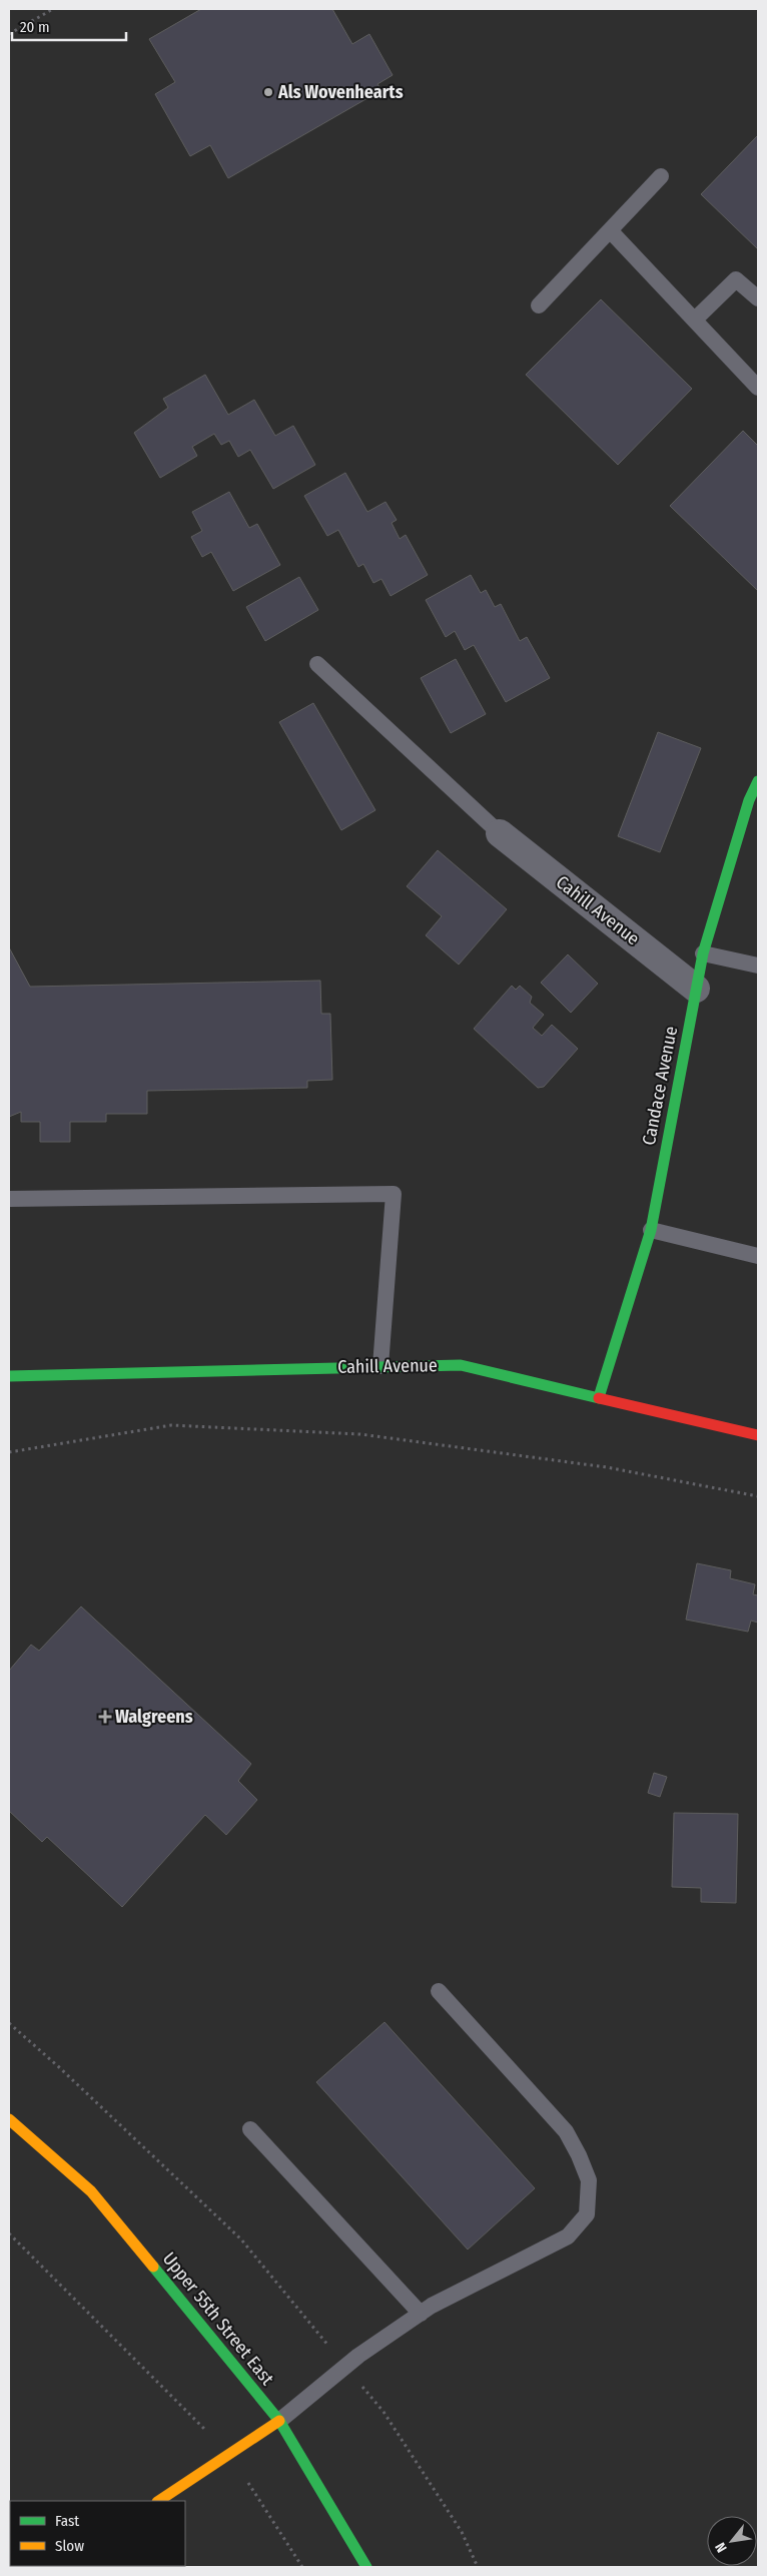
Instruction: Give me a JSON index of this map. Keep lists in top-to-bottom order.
{
  "streets": {
    "street": ["Cahill Avenue", "Candace Avenue", "Upper 55th Street East"]
  },
  "crossings": [
    ["Cahill Avenue", "Candace Avenue"]
  ],
  "places": {
    "other": ["Als Wovenhearts"],
    "health": ["Walgreens"]
  },
  "legend": ["Fast", "Slow"],
  "scale_bar": "20 m",
  "north": "bottom left"
}
